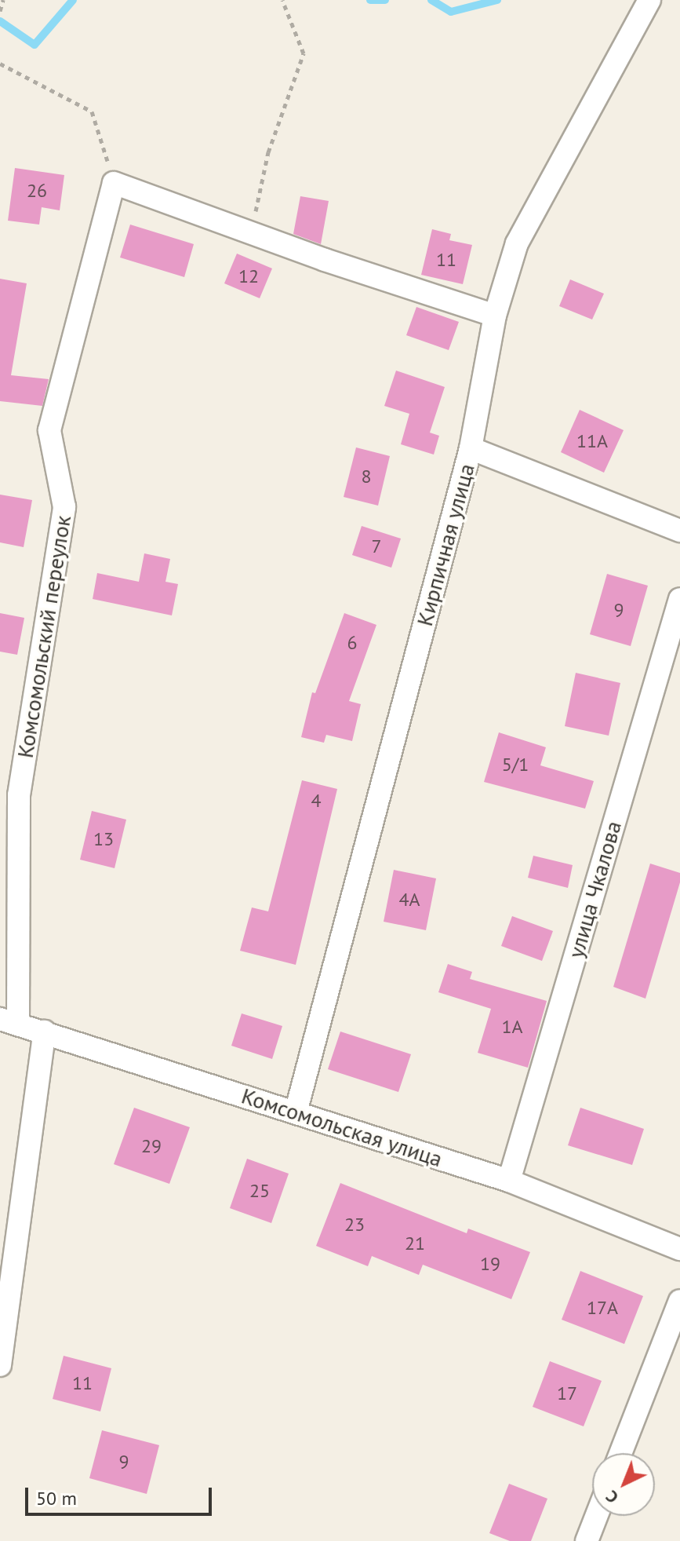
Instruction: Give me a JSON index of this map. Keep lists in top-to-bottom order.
{
  "streets": {
    "street": [
      "Кирпичная улица",
      "Комсомольский переулок",
      "улица Чкалова",
      "Комсомольская улица"
    ]
  },
  "crossings": [
    ["Кирпичная улица", "Комсомольская улица"],
    ["Комсомольский переулок", "Комсомольская улица"],
    ["улица Чкалова", "Комсомольская улица"]
  ],
  "house_numbers": [
    "26",
    "11",
    "12",
    "11А",
    "8",
    "7",
    "9",
    "6",
    "5/1",
    "4",
    "13",
    "4А",
    "1А",
    "29",
    "25",
    "23",
    "21",
    "19",
    "17А",
    "11",
    "17",
    "9"
  ],
  "scale_bar": "50 m",
  "north": "bottom left"
}
